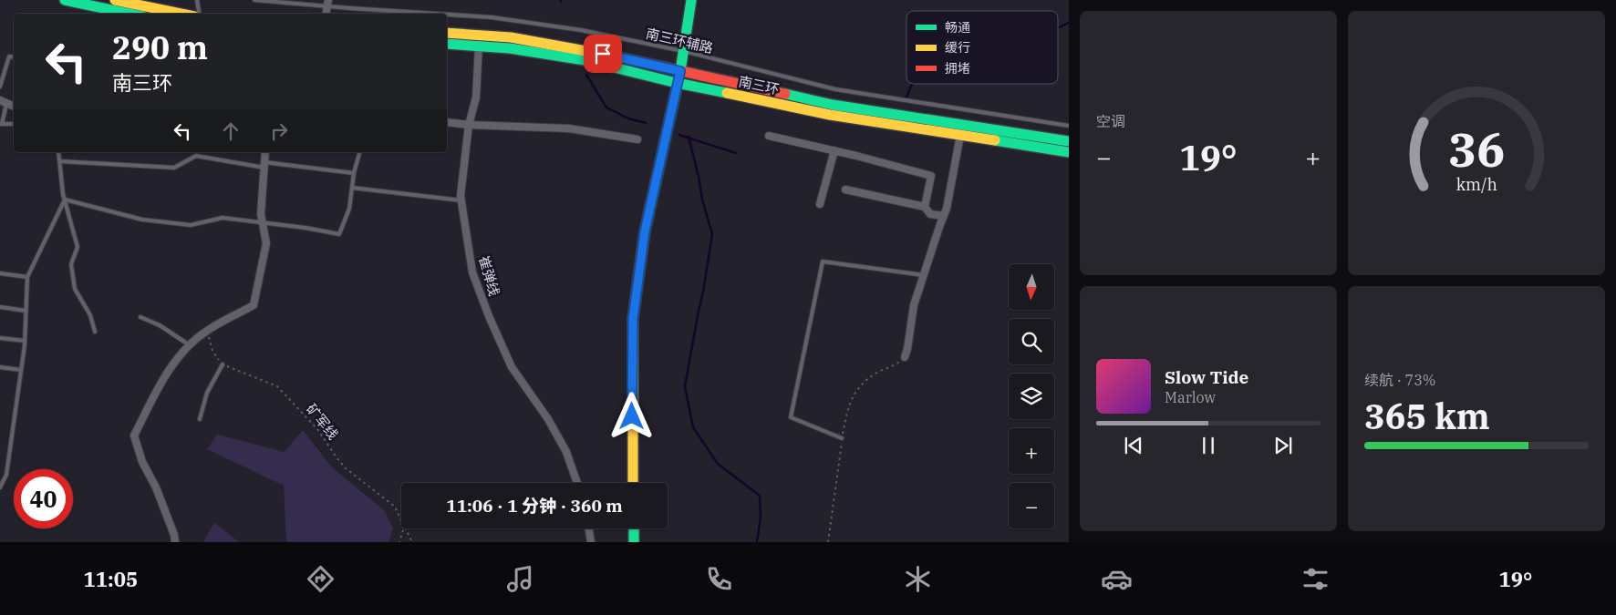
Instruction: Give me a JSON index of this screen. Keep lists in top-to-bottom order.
{
  "streets": {
    "main road": ["南三环"],
    "street": ["崔弹线"],
    "lane": ["南三环辅路"],
    "path": ["矿军线"]
  },
  "crossings": [
    ["南三环", "崔弹线"]
  ],
  "legend": ["畅通", "缓行", "拥堵"],
  "north": "bottom",
  "page": {
    "tile": [
      "空调",
      ["续航 · 73%", "365 km"]
    ],
    "turn": ["290 m", "南三环"],
    "heat": ["−", "19°", "+"],
    "map_buttons": ["+", "−"],
    "song": ["Slow Tide", "Marlow"],
    "limit": "40",
    "trip": "11:06 · 1 分钟 · 360 m",
    "tabs": ["11:05", "19°"],
    "gauge": ["36", "km/h"]
  }
}
